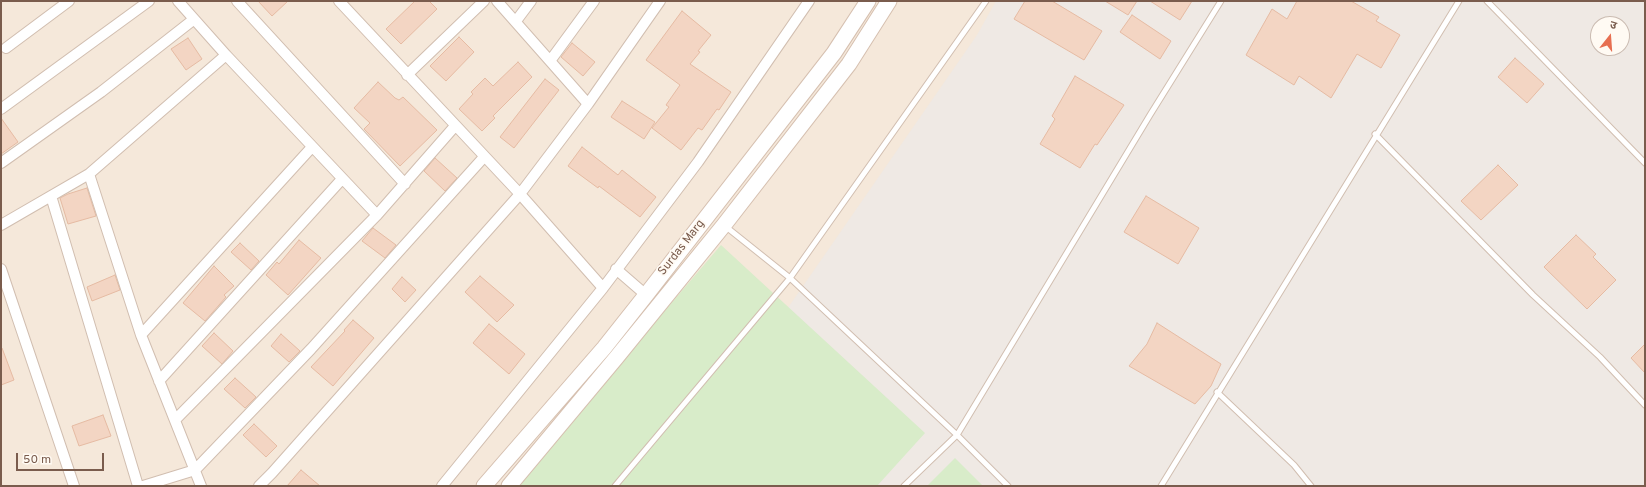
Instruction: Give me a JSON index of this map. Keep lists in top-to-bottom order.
{
  "streets": {
    "main road": ["Surdas Marg"]
  },
  "scale_bar": "50 m",
  "north": "top"
}
